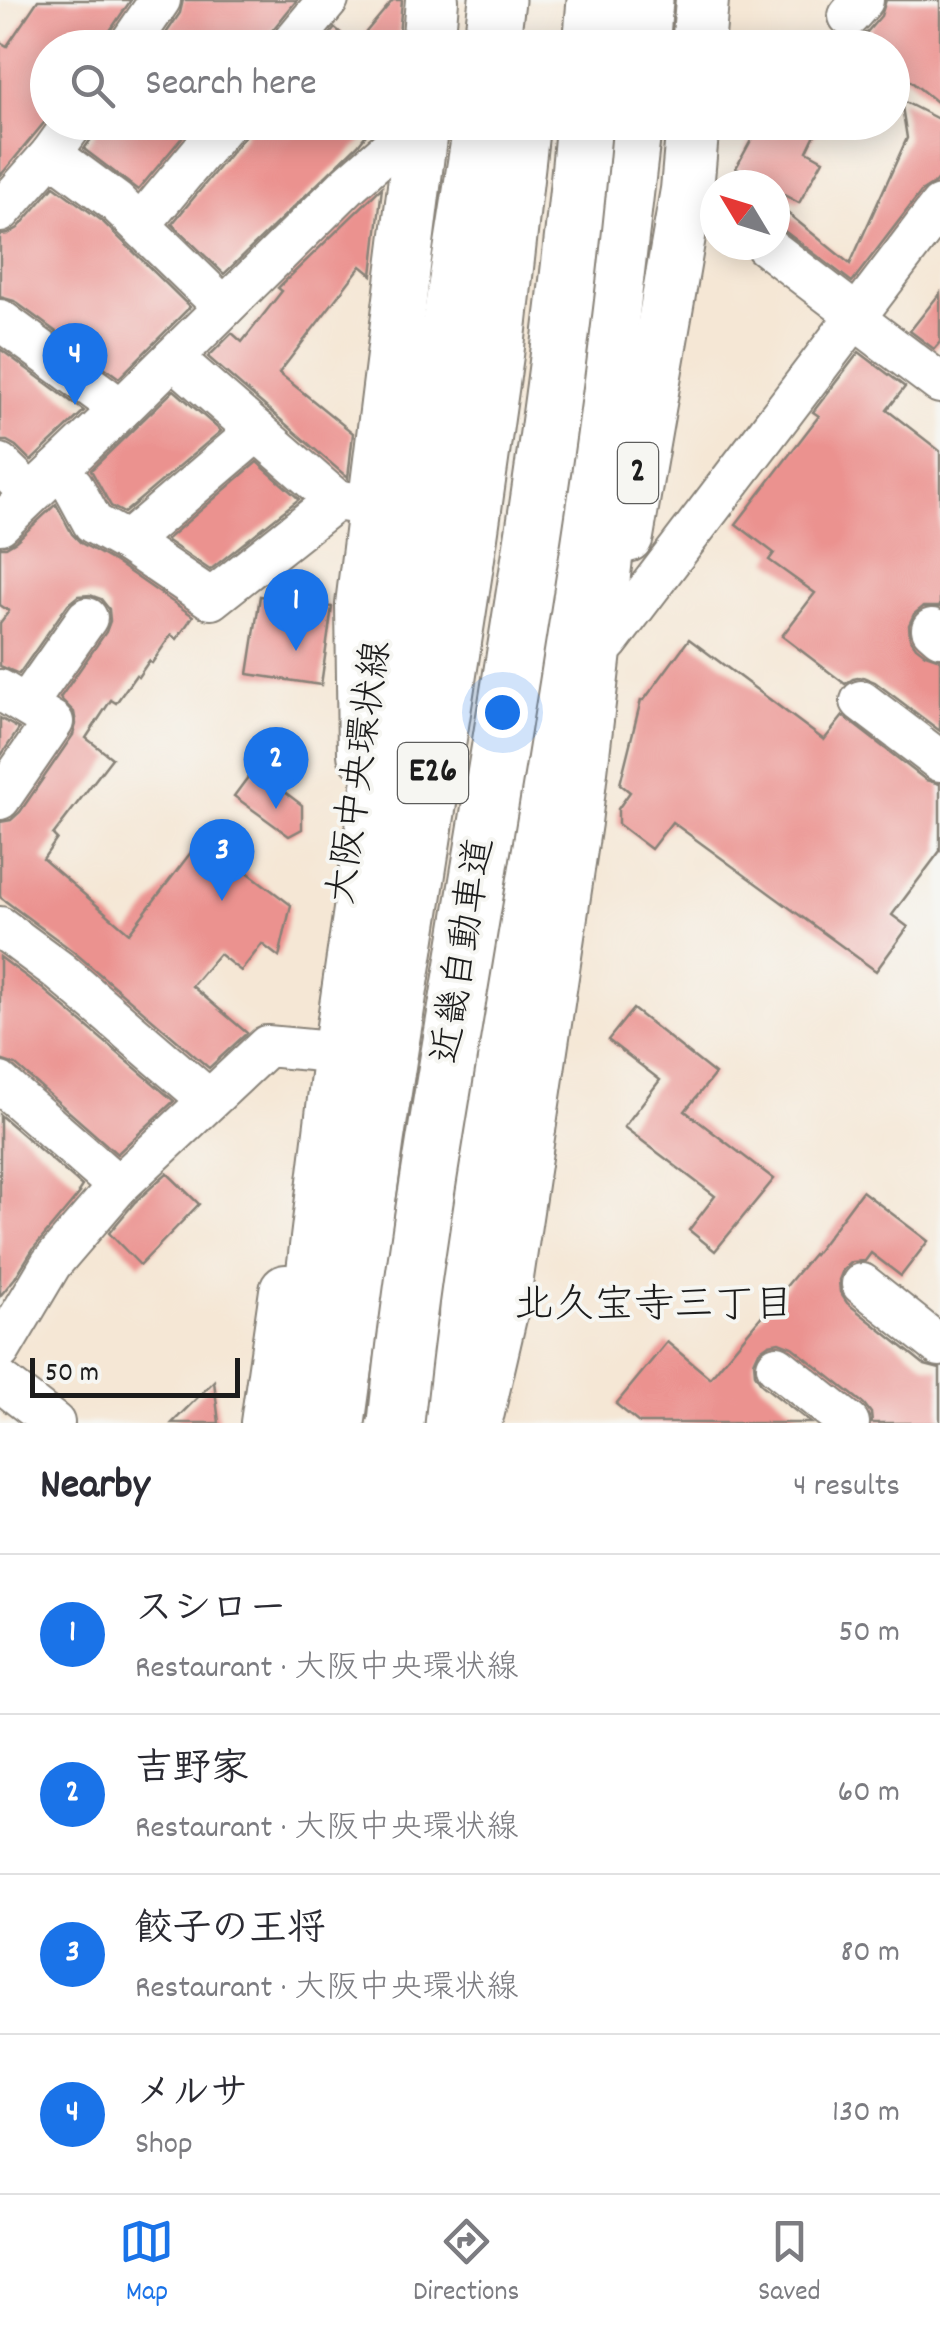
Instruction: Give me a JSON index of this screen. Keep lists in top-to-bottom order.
{
  "streets": {
    "highway": ["E26", "近畿自動車道"],
    "main road": ["2", "大阪中央環状線"]
  },
  "districts": ["北久宝寺三丁目"],
  "scale_bar": "50 m",
  "north": "top left",
  "page": {
    "search": "Search here",
    "pins": [
      "4",
      "1",
      "2",
      "3"
    ],
    "scale": "50 m",
    "heading": ["Nearby", "4 results"],
    "list": [
      {
        "mark": "1",
        "name": "スシロー",
        "note": "Restaurant · 大阪中央環状線",
        "value": "50 m"
      },
      {
        "mark": "2",
        "name": "吉野家",
        "note": "Restaurant · 大阪中央環状線",
        "value": "60 m"
      },
      {
        "mark": "3",
        "name": "餃子の王将",
        "note": "Restaurant · 大阪中央環状線",
        "value": "80 m"
      },
      {
        "mark": "4",
        "name": "メルサ",
        "note": "Shop",
        "value": "130 m"
      }
    ],
    "nav": ["Map", "Directions", "Saved"]
  }
}
